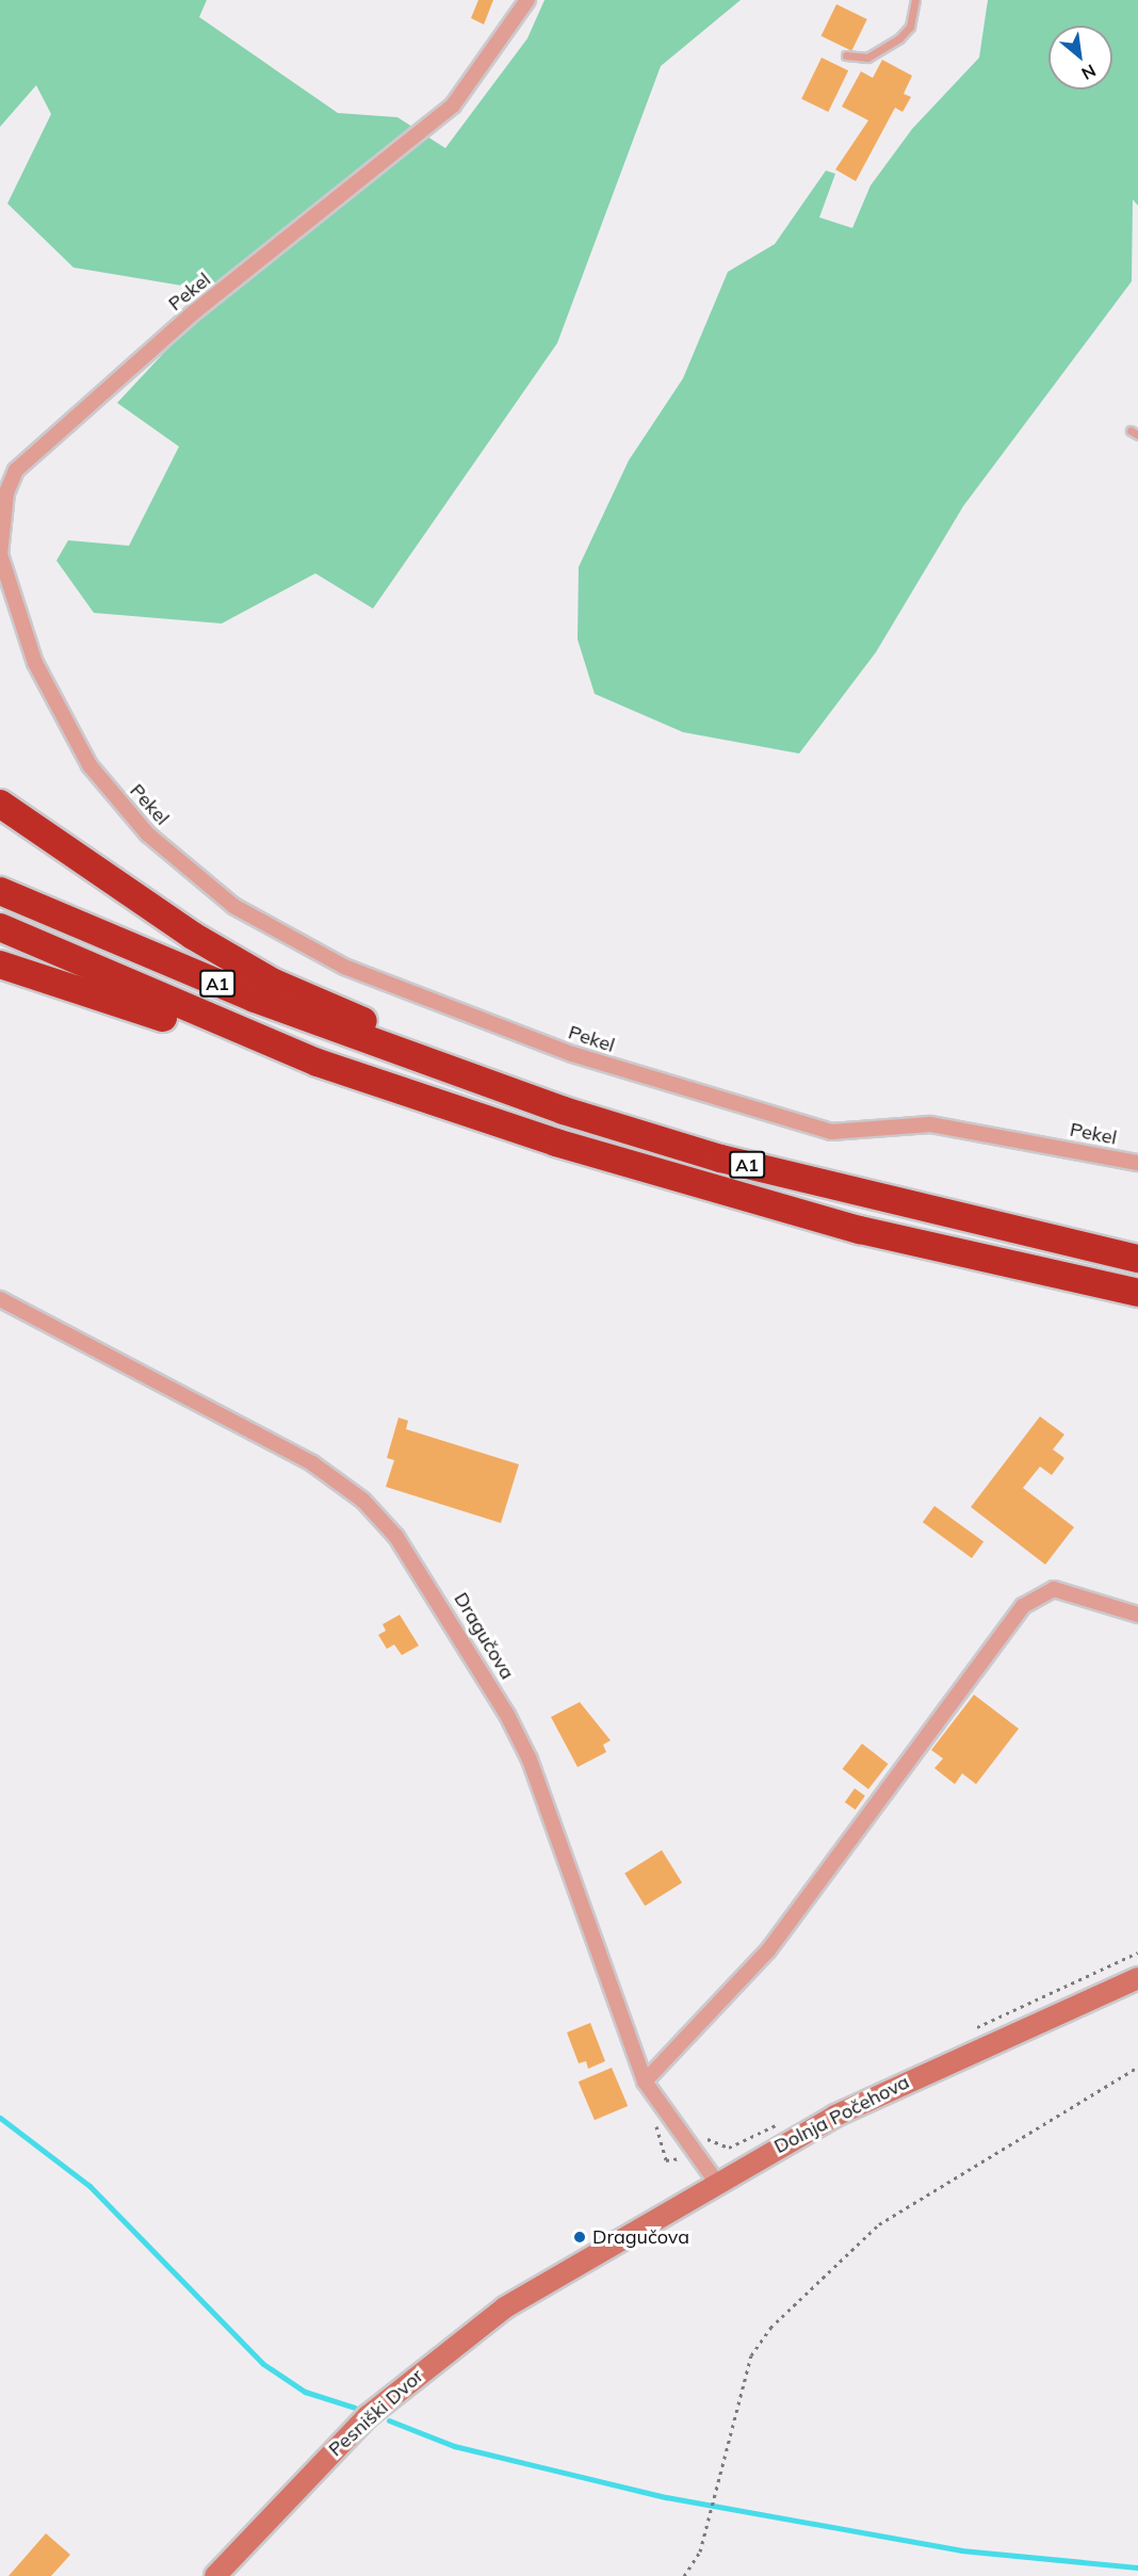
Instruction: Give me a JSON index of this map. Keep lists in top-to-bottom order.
{
  "streets": {
    "highway": ["A1"],
    "main road": ["Dolnja Počehova", "Pesniški Dvor"],
    "street": ["Pekel", "Dragučova"]
  },
  "crossings": [
    ["Dragučova", "Dolnja Počehova"],
    ["Dolnja Počehova", "Pesniški Dvor"]
  ],
  "places": ["Dragučova"],
  "north": "bottom right"
}
